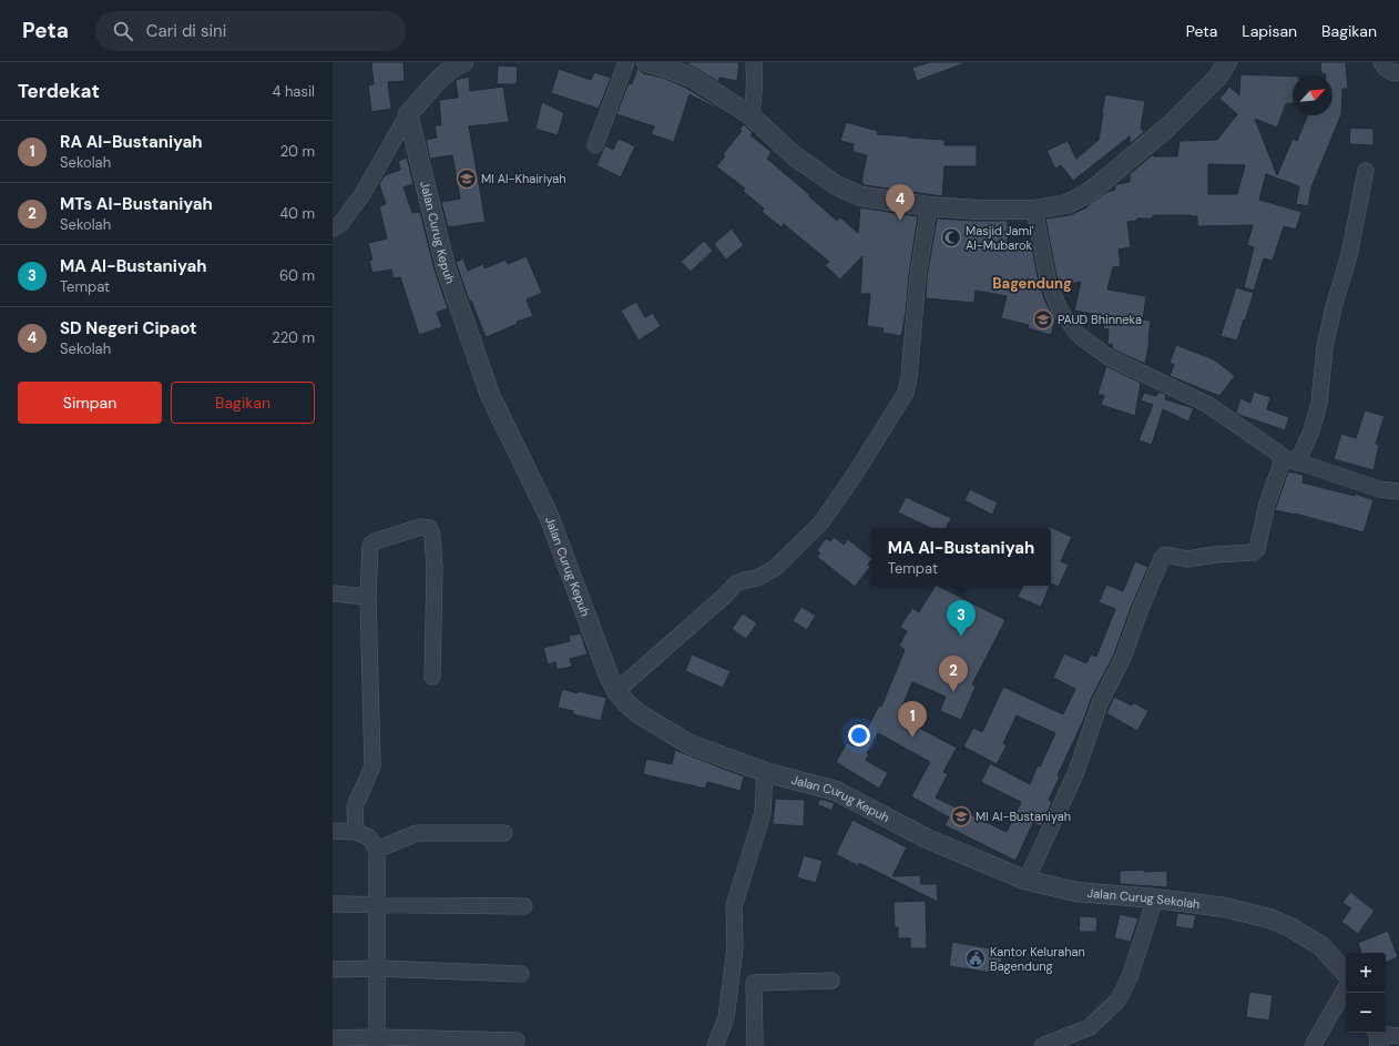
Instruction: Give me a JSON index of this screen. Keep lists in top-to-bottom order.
{
  "streets": {
    "street": ["Jalan Curug Kepuh", "Jalan Curug Sekolah"]
  },
  "crossings": [
    ["Jalan Curug Kepuh", "Jalan Curug Sekolah"]
  ],
  "districts": ["Bagendung"],
  "places": {
    "school or university": ["MI Al-Khairiyah", "PAUD Bhinneka", "MI Al-Bustaniyah"],
    "mosque": ["Masjid Jami' Al-Mubarok"],
    "public building": ["Kantor Kelurahan Bagendung"]
  },
  "north": "top right",
  "page": {
    "header": "Peta",
    "search": "Cari di sini",
    "nav": ["Peta", "Lapisan", "Bagikan"],
    "heading": ["Terdekat", "4 hasil"],
    "list": [
      {
        "mark": "1",
        "name": "RA Al-Bustaniyah",
        "note": "Sekolah",
        "value": "20 m"
      },
      {
        "mark": "2",
        "name": "MTs Al-Bustaniyah",
        "note": "Sekolah",
        "value": "40 m"
      },
      {
        "mark": "3",
        "name": "MA Al-Bustaniyah",
        "note": "Tempat",
        "value": "60 m"
      },
      {
        "mark": "4",
        "name": "SD Negeri Cipaot",
        "note": "Sekolah",
        "value": "220 m"
      }
    ],
    "pins": [
      "4",
      "3",
      "2",
      "1"
    ],
    "buttons": ["Simpan", "Bagikan"],
    "popup": ["MA Al-Bustaniyah", "Tempat"],
    "map_buttons": ["+", "−"]
  }
}
